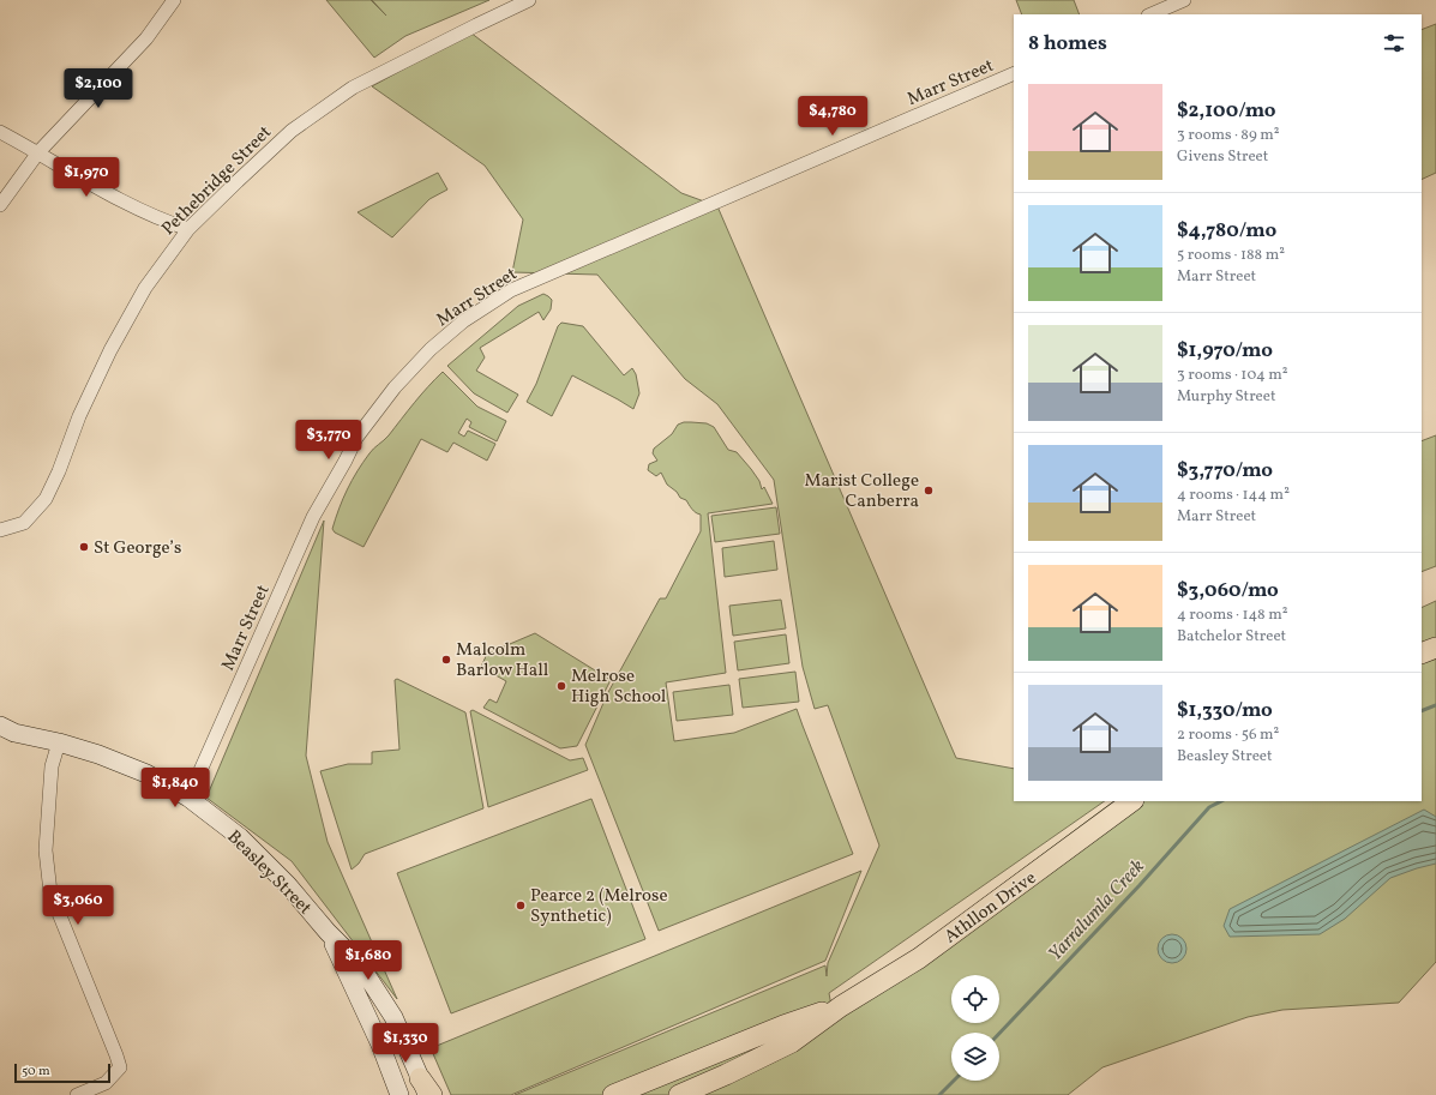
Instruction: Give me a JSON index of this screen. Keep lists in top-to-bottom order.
{
  "streets": {
    "main road": ["Beasley Street", "Athllon Drive"],
    "street": ["Marr Street", "Pethebridge Street"]
  },
  "crossings": [
    ["Marr Street", "Beasley Street"]
  ],
  "water": ["Yarralumla Creek"],
  "places": [
    "Marist College Canberra",
    "St George’s",
    "Malcolm Barlow Hall",
    "Melrose High School",
    "Pearce 2 (Melrose Synthetic)"
  ],
  "scale_bar": "50 m",
  "page": {
    "heading": "8 homes",
    "price": [
      "$2,100",
      "$4,780",
      "$1,970",
      "$3,770",
      "$1,840",
      "$3,060",
      "$1,680",
      "$1,330"
    ],
    "list": [
      {
        "name": "$2,100/mo",
        "note": "3 rooms · 89 m² · Givens Street"
      },
      {
        "name": "$4,780/mo",
        "note": "5 rooms · 188 m² · Marr Street"
      },
      {
        "name": "$1,970/mo",
        "note": "3 rooms · 104 m² · Murphy Street"
      },
      {
        "name": "$3,770/mo",
        "note": "4 rooms · 144 m² · Marr Street"
      },
      {
        "name": "$3,060/mo",
        "note": "4 rooms · 148 m² · Batchelor Street"
      },
      {
        "name": "$1,330/mo",
        "note": "2 rooms · 56 m² · Beasley Street"
      }
    ],
    "scale": "50 m"
  }
}
